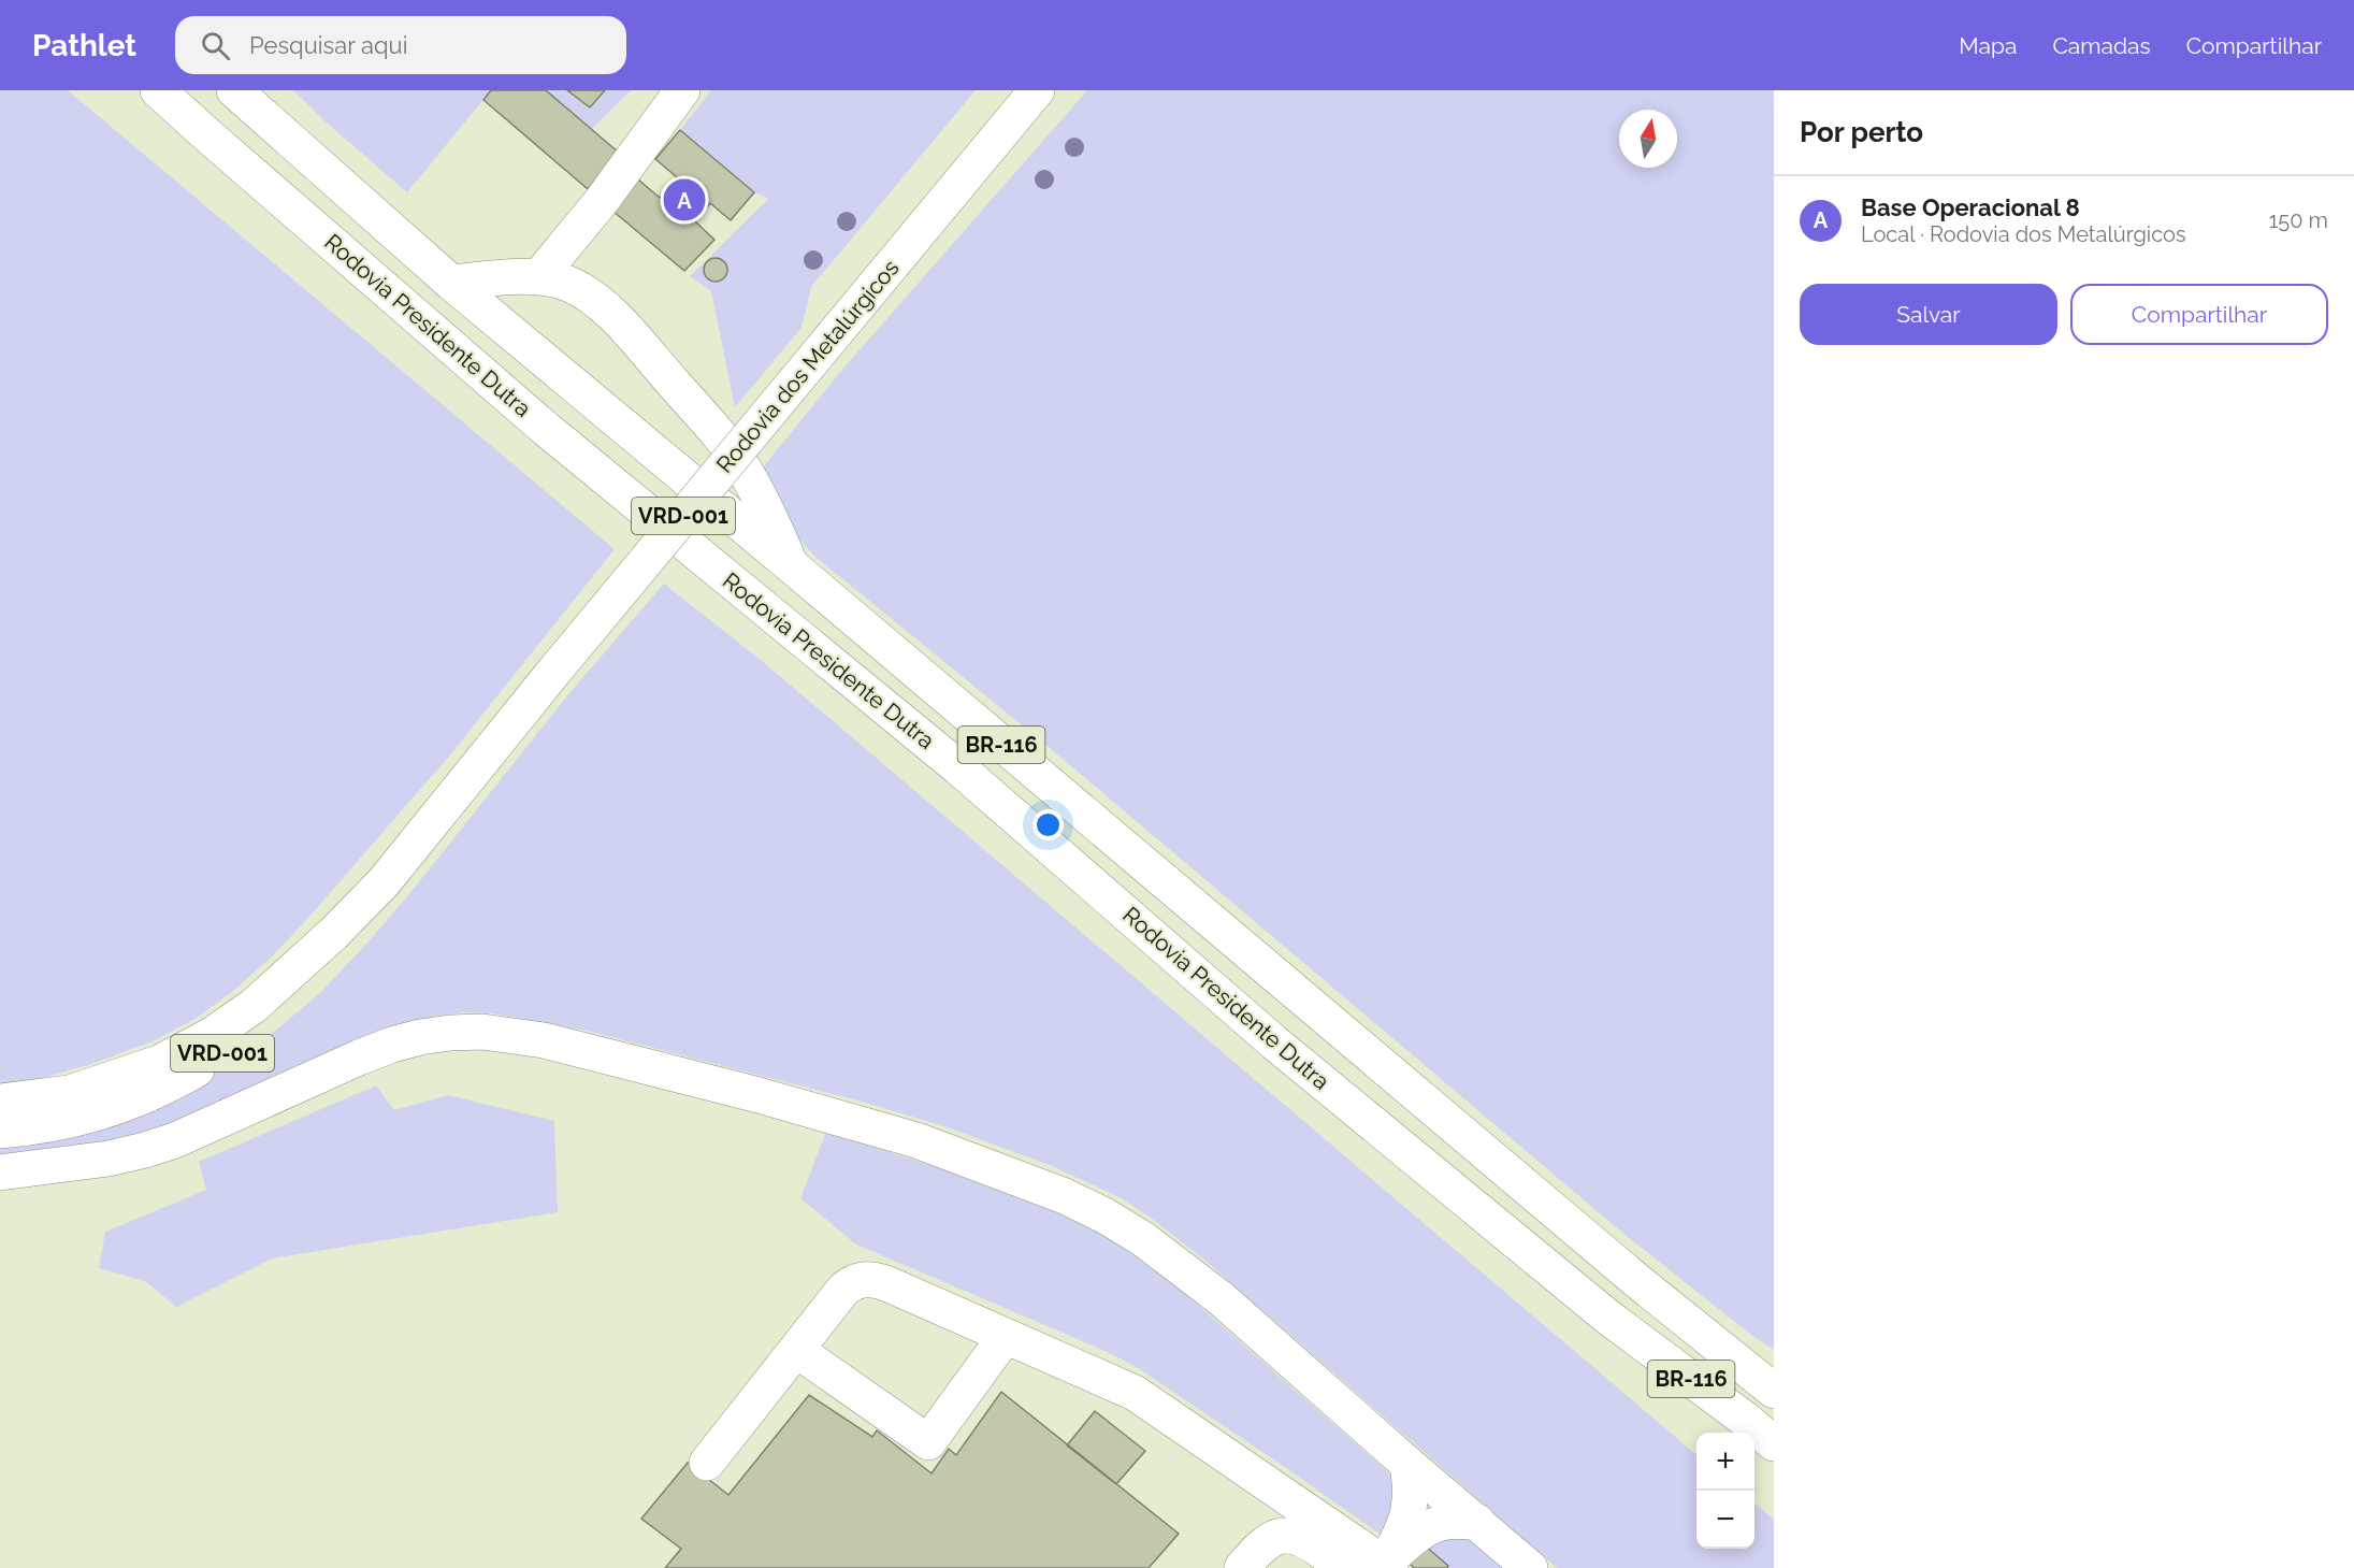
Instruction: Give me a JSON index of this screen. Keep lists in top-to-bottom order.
{
  "streets": {
    "main road": [
      "Rodovia Presidente Dutra",
      "Rodovia dos Metalúrgicos",
      "VRD-001",
      "BR-116"
    ]
  },
  "north": "top",
  "page": {
    "header": "Pathlet",
    "search": "Pesquisar aqui",
    "nav": ["Mapa", "Camadas", "Compartilhar"],
    "heading": "Por perto",
    "list": [
      {
        "mark": "A",
        "name": "Base Operacional 8",
        "note": "Local · Rodovia dos Metalúrgicos",
        "value": "150 m"
      }
    ],
    "pins": "A",
    "buttons": ["Salvar", "Compartilhar"],
    "map_buttons": ["+", "−"]
  }
}
